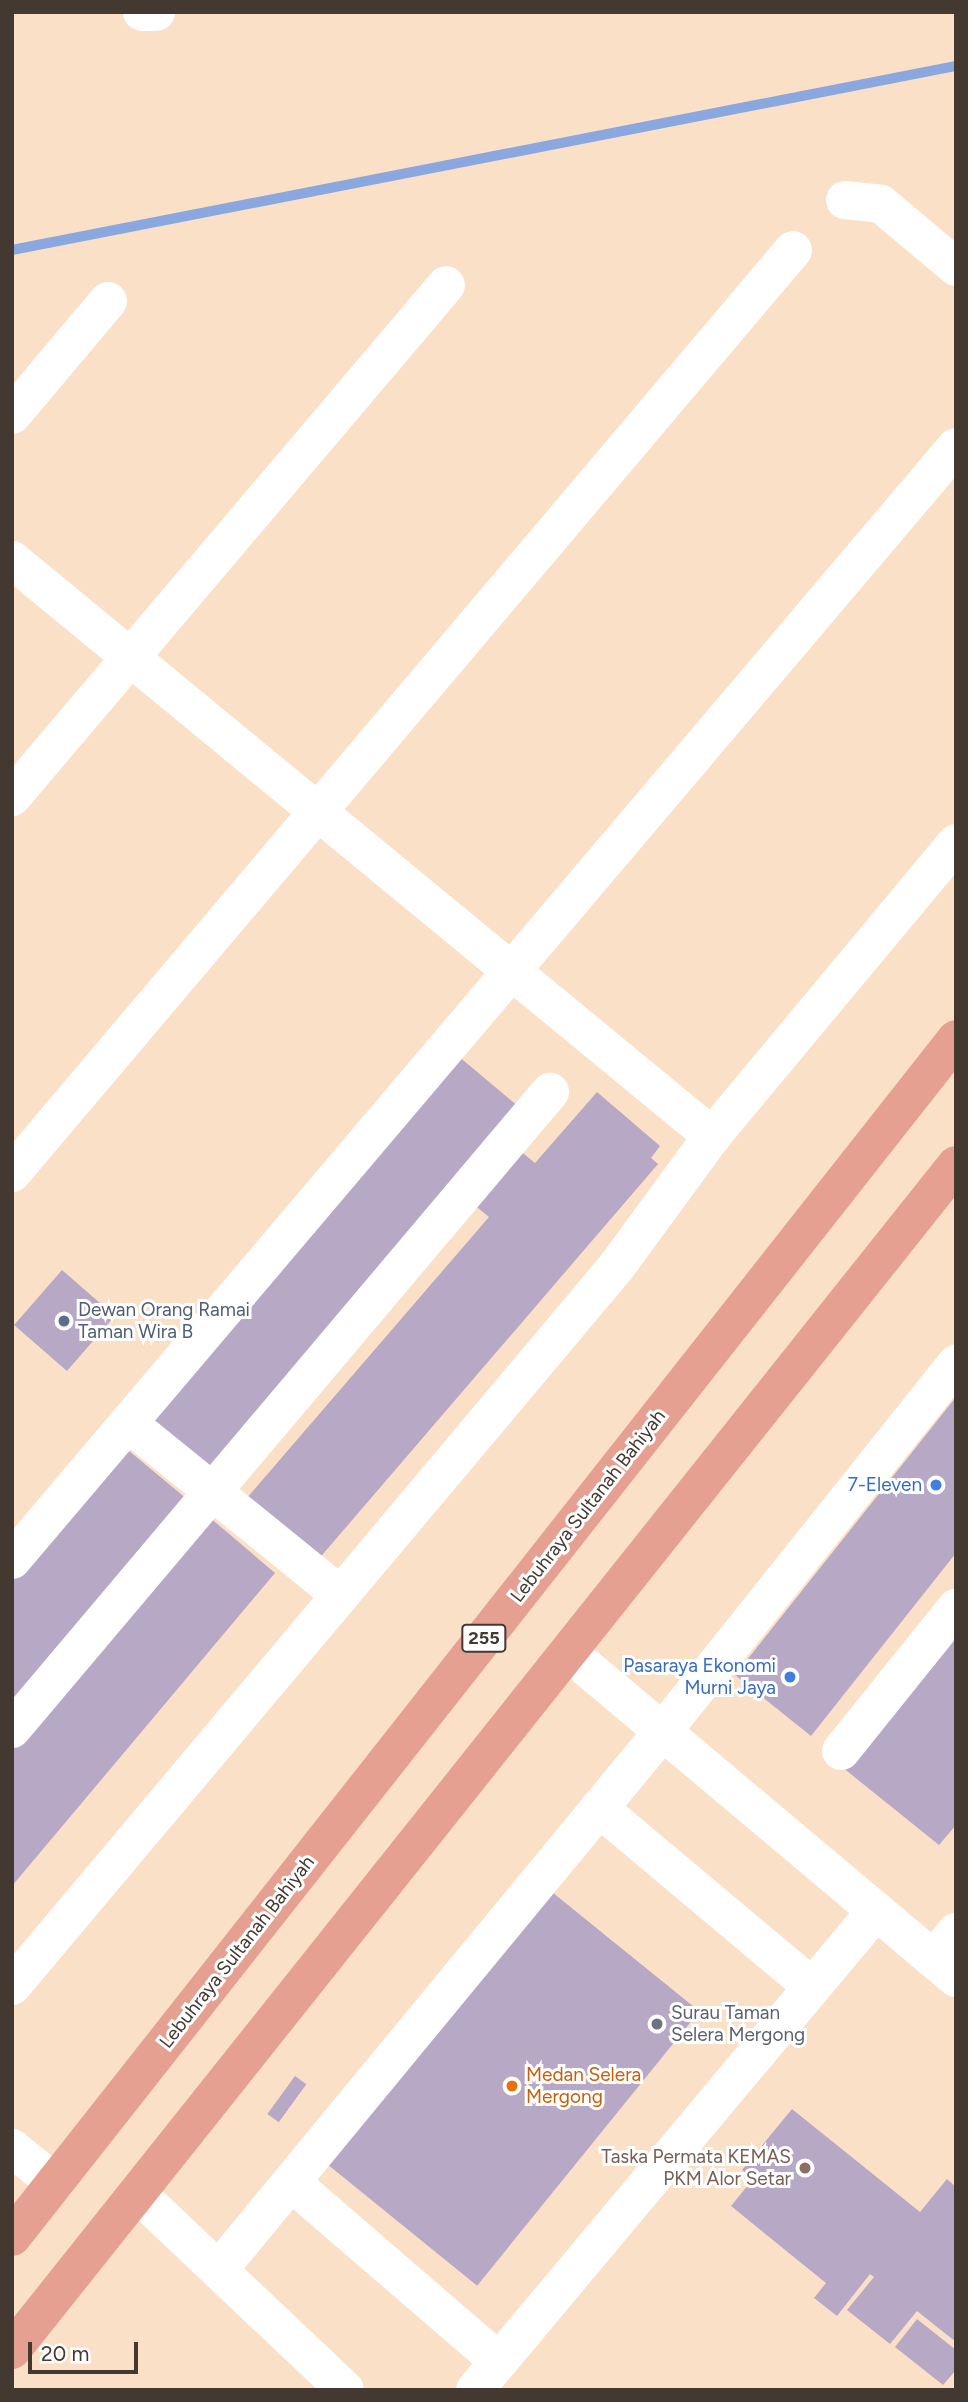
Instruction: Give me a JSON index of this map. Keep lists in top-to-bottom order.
{
  "streets": {
    "main road": ["Lebuhraya Sultanah Bahiyah", "255"]
  },
  "places": [
    "Dewan Orang Ramai Taman Wira B",
    "7-Eleven",
    "Pasaraya Ekonomi Murni Jaya",
    "Surau Taman Selera Mergong",
    "Medan Selera Mergong",
    "Taska Permata KEMAS PKM Alor Setar"
  ],
  "scale_bar": "20 m"
}
